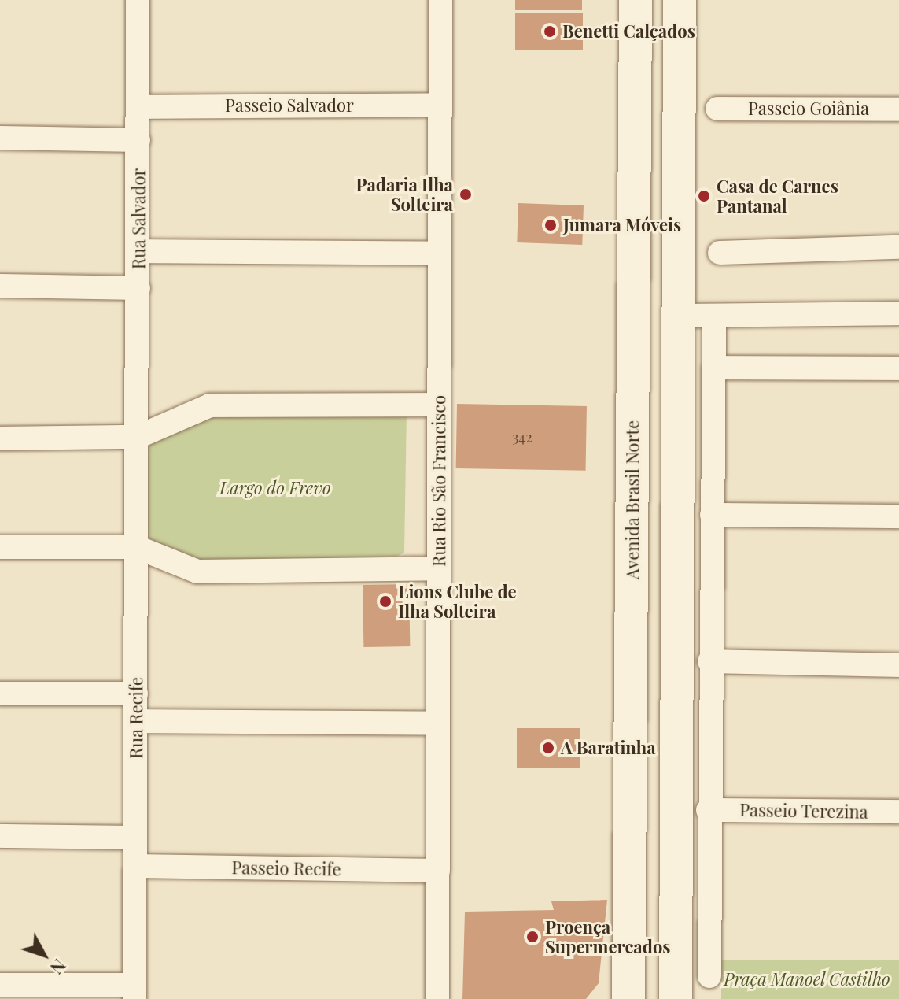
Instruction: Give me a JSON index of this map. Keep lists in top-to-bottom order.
{
  "streets": {
    "main road": ["Avenida Brasil Norte"],
    "street": [
      "Passeio Salvador",
      "Passeio Goiânia",
      "Rua Salvador",
      "Rua Rio São Francisco",
      "Rua Recife",
      "Passeio Terezina",
      "Passeio Recife"
    ]
  },
  "crossings": [
    ["Passeio Salvador", "Rua Salvador"],
    ["Passeio Salvador", "Rua Rio São Francisco"],
    ["Rua Salvador", "Rua Recife"],
    ["Rua Rio São Francisco", "Passeio Recife"],
    ["Rua Recife", "Passeio Recife"]
  ],
  "parks": ["Largo do Frevo", "Praça Manoel Castilho"],
  "places": [
    "Benetti Calçados",
    "Padaria Ilha Solteira",
    "Casa de Carnes Pantanal",
    "Jumara Móveis",
    "Lions Clube de Ilha Solteira",
    "A Baratinha",
    "Proença Supermercados"
  ],
  "house_numbers": ["342"],
  "north": "bottom right"
}
